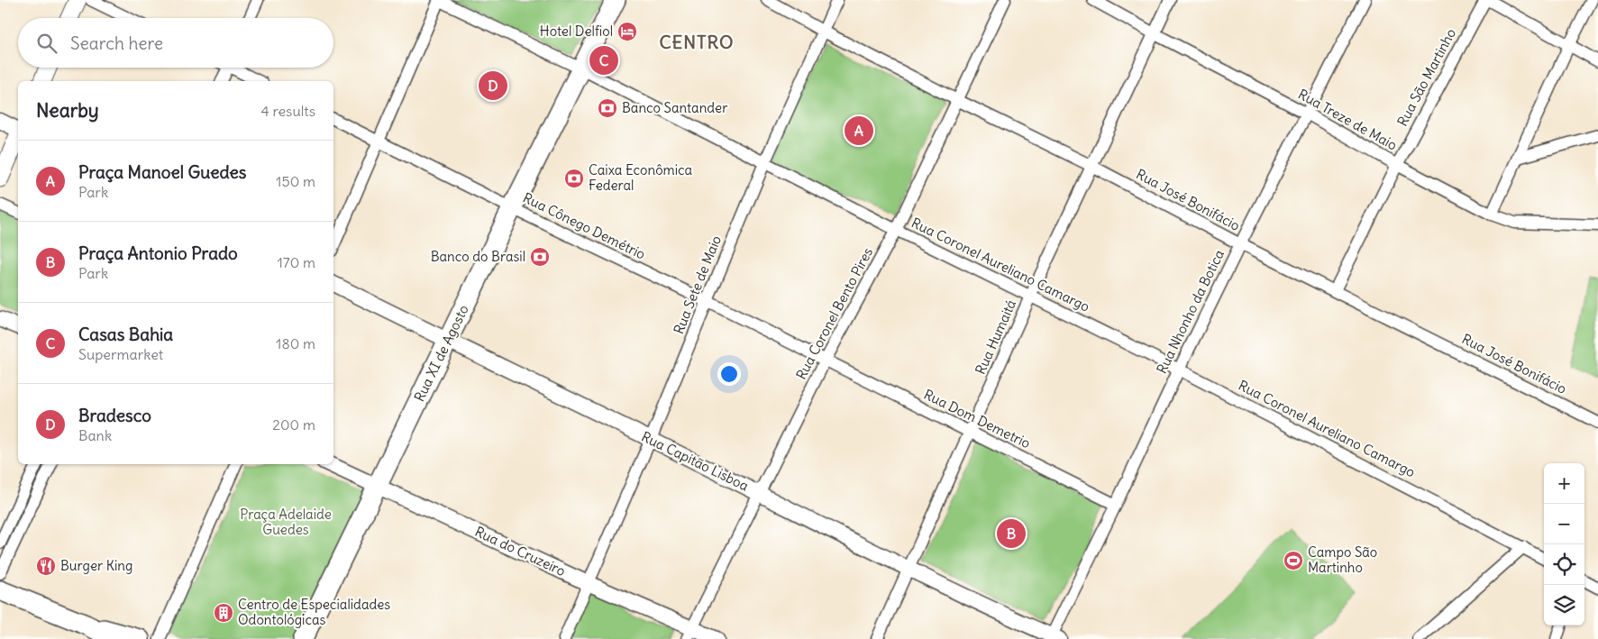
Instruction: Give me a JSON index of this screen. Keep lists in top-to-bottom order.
{
  "streets": {
    "main road": ["Rua XI de Agosto"],
    "street": [
      "Rua São Martinho",
      "Rua Treze de Maio",
      "Rua José Bonifácio",
      "Rua Cônego Demétrio",
      "Rua Coronel Aureliano Camargo",
      "Rua Sete de Maio",
      "Rua Nhonho da Botica",
      "Rua Coronel Bento Pires",
      "Rua Humaitá",
      "Rua Dom Demetrio",
      "Rua Capitão Lisboa",
      "Rua do Cruzeiro"
    ]
  },
  "crossings": [
    ["Rua São Martinho", "Rua Treze de Maio"],
    ["Rua São Martinho", "Rua José Bonifácio"],
    ["Rua Treze de Maio", "Rua Nhonho da Botica"],
    ["Rua Treze de Maio", "Rua Humaitá"],
    ["Rua José Bonifácio", "Rua Sete de Maio"],
    ["Rua José Bonifácio", "Rua Nhonho da Botica"],
    ["Rua José Bonifácio", "Rua Coronel Bento Pires"],
    ["Rua José Bonifácio", "Rua Humaitá"],
    ["Rua Cônego Demétrio", "Rua Sete de Maio"],
    ["Rua Cônego Demétrio", "Rua Coronel Bento Pires"],
    ["Rua Cônego Demétrio", "Rua XI de Agosto"],
    ["Rua Cônego Demétrio", "Rua Dom Demetrio"],
    ["Rua Coronel Aureliano Camargo", "Rua Sete de Maio"],
    ["Rua Coronel Aureliano Camargo", "Rua Nhonho da Botica"],
    ["Rua Coronel Aureliano Camargo", "Rua Coronel Bento Pires"],
    ["Rua Coronel Aureliano Camargo", "Rua Humaitá"],
    ["Rua Coronel Aureliano Camargo", "Rua XI de Agosto"],
    ["Rua Sete de Maio", "Rua Capitão Lisboa"],
    ["Rua Sete de Maio", "Rua do Cruzeiro"],
    ["Rua Nhonho da Botica", "Rua Dom Demetrio"],
    ["Rua Nhonho da Botica", "Rua Capitão Lisboa"],
    ["Rua Coronel Bento Pires", "Rua Dom Demetrio"],
    ["Rua Coronel Bento Pires", "Rua Capitão Lisboa"],
    ["Rua Coronel Bento Pires", "Rua do Cruzeiro"],
    ["Rua Humaitá", "Rua Dom Demetrio"],
    ["Rua Humaitá", "Rua Capitão Lisboa"],
    ["Rua XI de Agosto", "Rua Capitão Lisboa"],
    ["Rua XI de Agosto", "Rua do Cruzeiro"]
  ],
  "districts": ["CENTRO"],
  "parks": ["Praça Adelaide Guedes"],
  "places": {
    "hotel": ["Hotel Delfiol"],
    "bank": ["Banco Santander", "Caixa Econômica Federal", "Banco do Brasil"],
    "sports": ["Campo São Martinho"],
    "restaurant": ["Burger King"],
    "building": ["Centro de Especialidades Odontológicas"]
  },
  "page": {
    "search": "Search here",
    "pins": [
      "C",
      "D",
      "A",
      "B"
    ],
    "heading": ["Nearby", "4 results"],
    "list": [
      {
        "mark": "A",
        "name": "Praça Manoel Guedes",
        "note": "Park",
        "value": "150 m"
      },
      {
        "mark": "B",
        "name": "Praça Antonio Prado",
        "note": "Park",
        "value": "170 m"
      },
      {
        "mark": "C",
        "name": "Casas Bahia",
        "note": "Supermarket",
        "value": "180 m"
      },
      {
        "mark": "D",
        "name": "Bradesco",
        "note": "Bank",
        "value": "200 m"
      }
    ],
    "map_buttons": ["+", "−"]
  }
}
